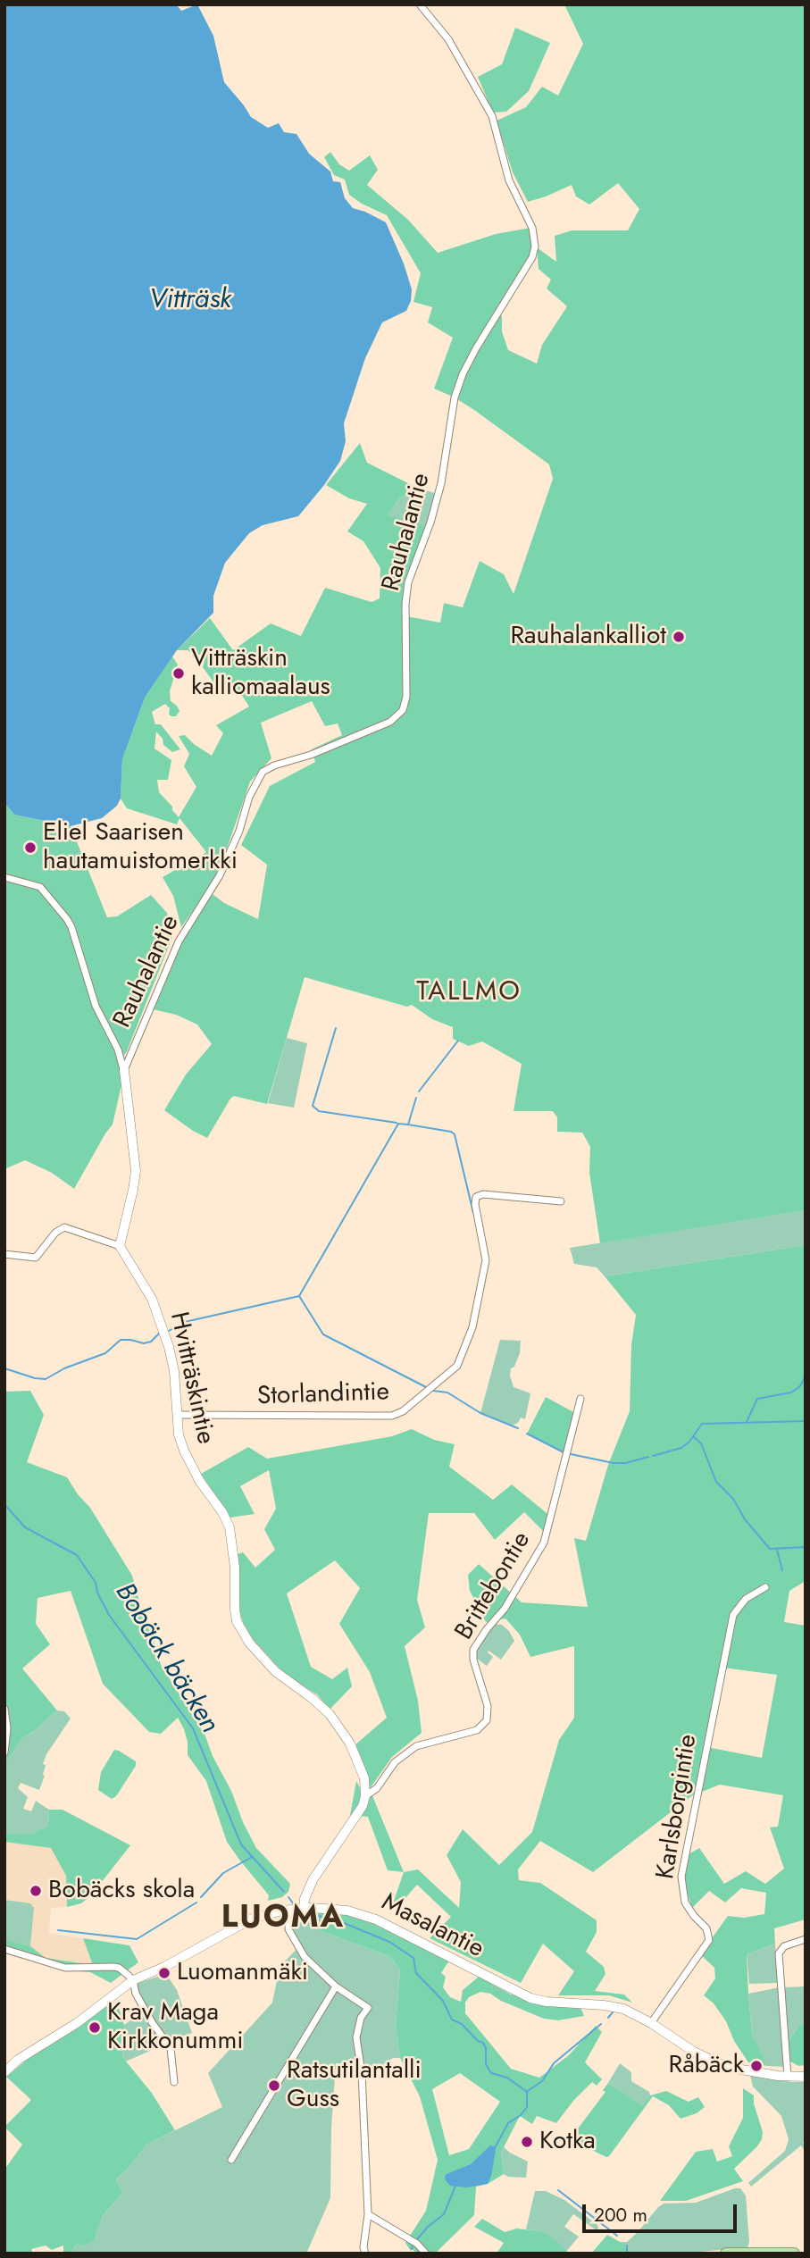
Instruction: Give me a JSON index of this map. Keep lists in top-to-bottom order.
{
  "streets": {
    "street": [
      "Rauhalantie",
      "Hvitträskintie",
      "Storlandintie",
      "Brittebontie",
      "Karlsborgintie",
      "Masalantie"
    ]
  },
  "crossings": [
    ["Hvitträskintie", "Storlandintie"],
    ["Hvitträskintie", "Brittebontie"],
    ["Karlsborgintie", "Masalantie"]
  ],
  "districts": ["TALLMO", "LUOMA"],
  "water": ["Vitträsk", "Bobäck bäcken"],
  "places": [
    "Rauhalankalliot",
    "Vitträskin kalliomaalaus",
    "Eliel Saarisen hautamuistomerkki",
    "Bobäcks skola",
    "Luomanmäki",
    "Krav Maga Kirkkonummi",
    "Råbäck",
    "Ratsutilantalli Guss",
    "Kotka"
  ],
  "scale_bar": "200 m"
}
